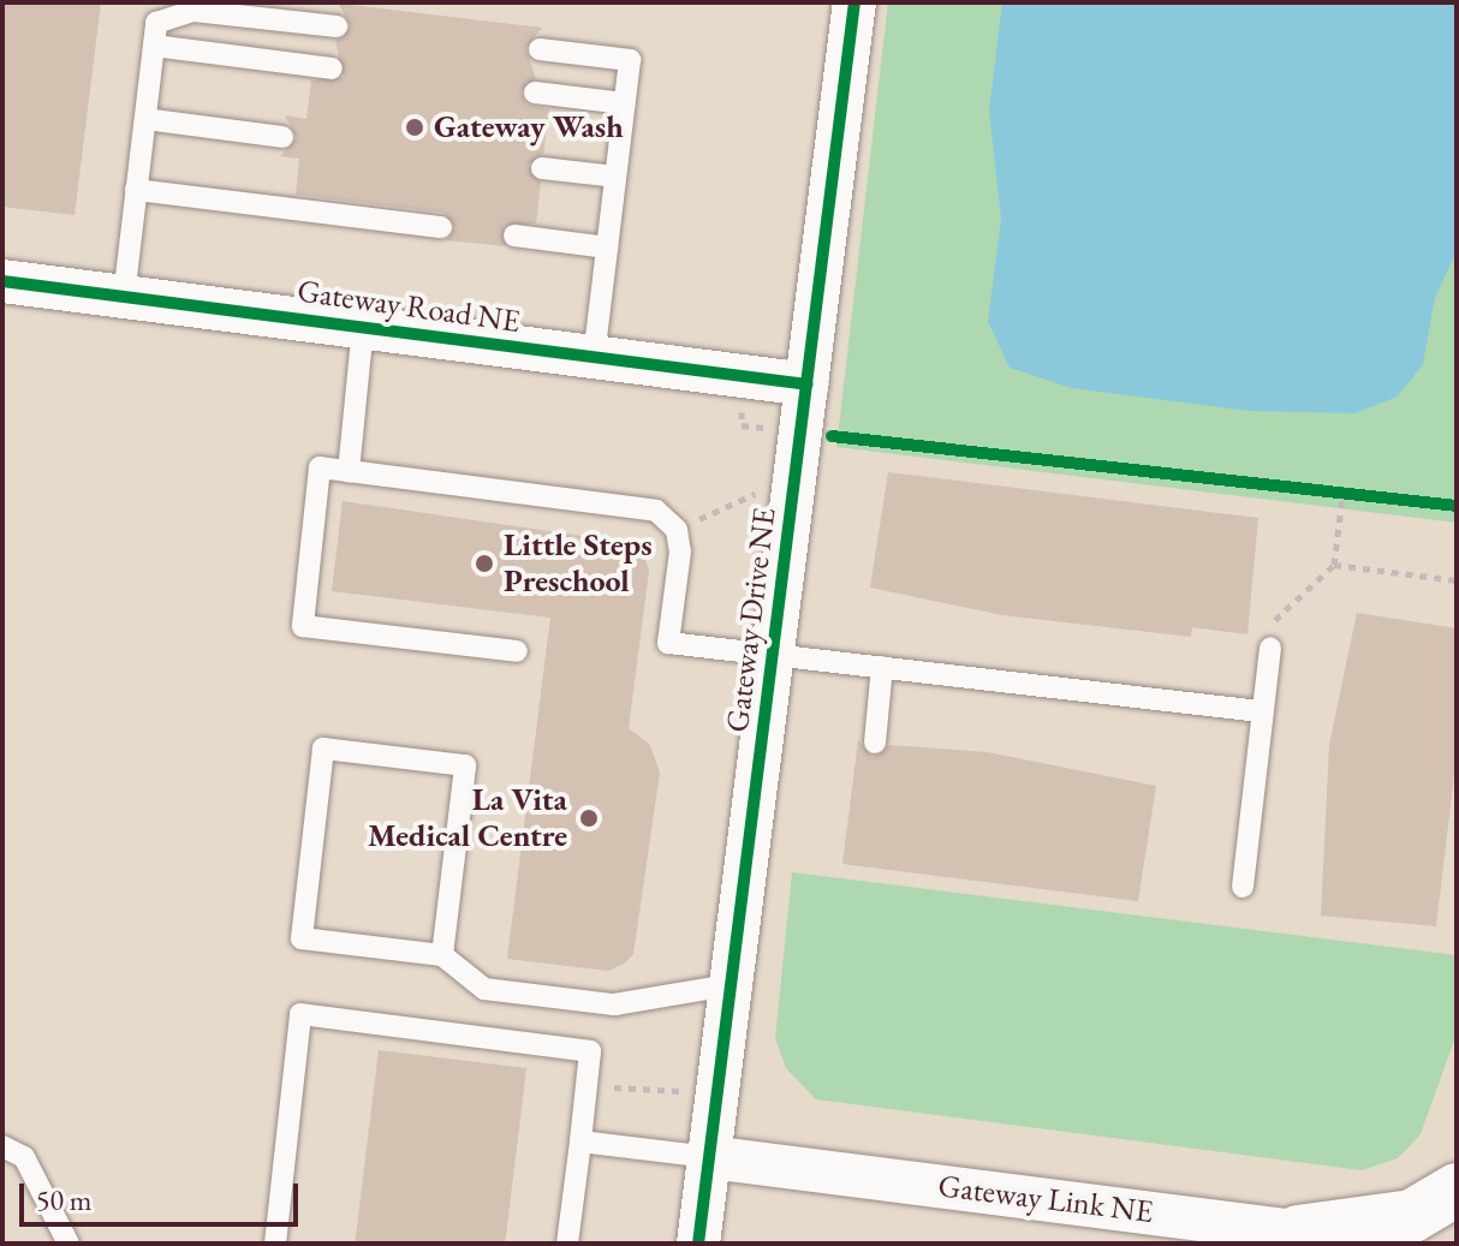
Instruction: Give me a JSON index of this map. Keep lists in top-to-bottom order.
{
  "streets": {
    "street": ["Gateway Road NE", "Gateway Drive NE", "Gateway Link NE"]
  },
  "crossings": [
    ["Gateway Road NE", "Gateway Drive NE"],
    ["Gateway Drive NE", "Gateway Link NE"]
  ],
  "places": ["Gateway Wash", "Little Steps Preschool", "La Vita Medical Centre"],
  "scale_bar": "50 m"
}
